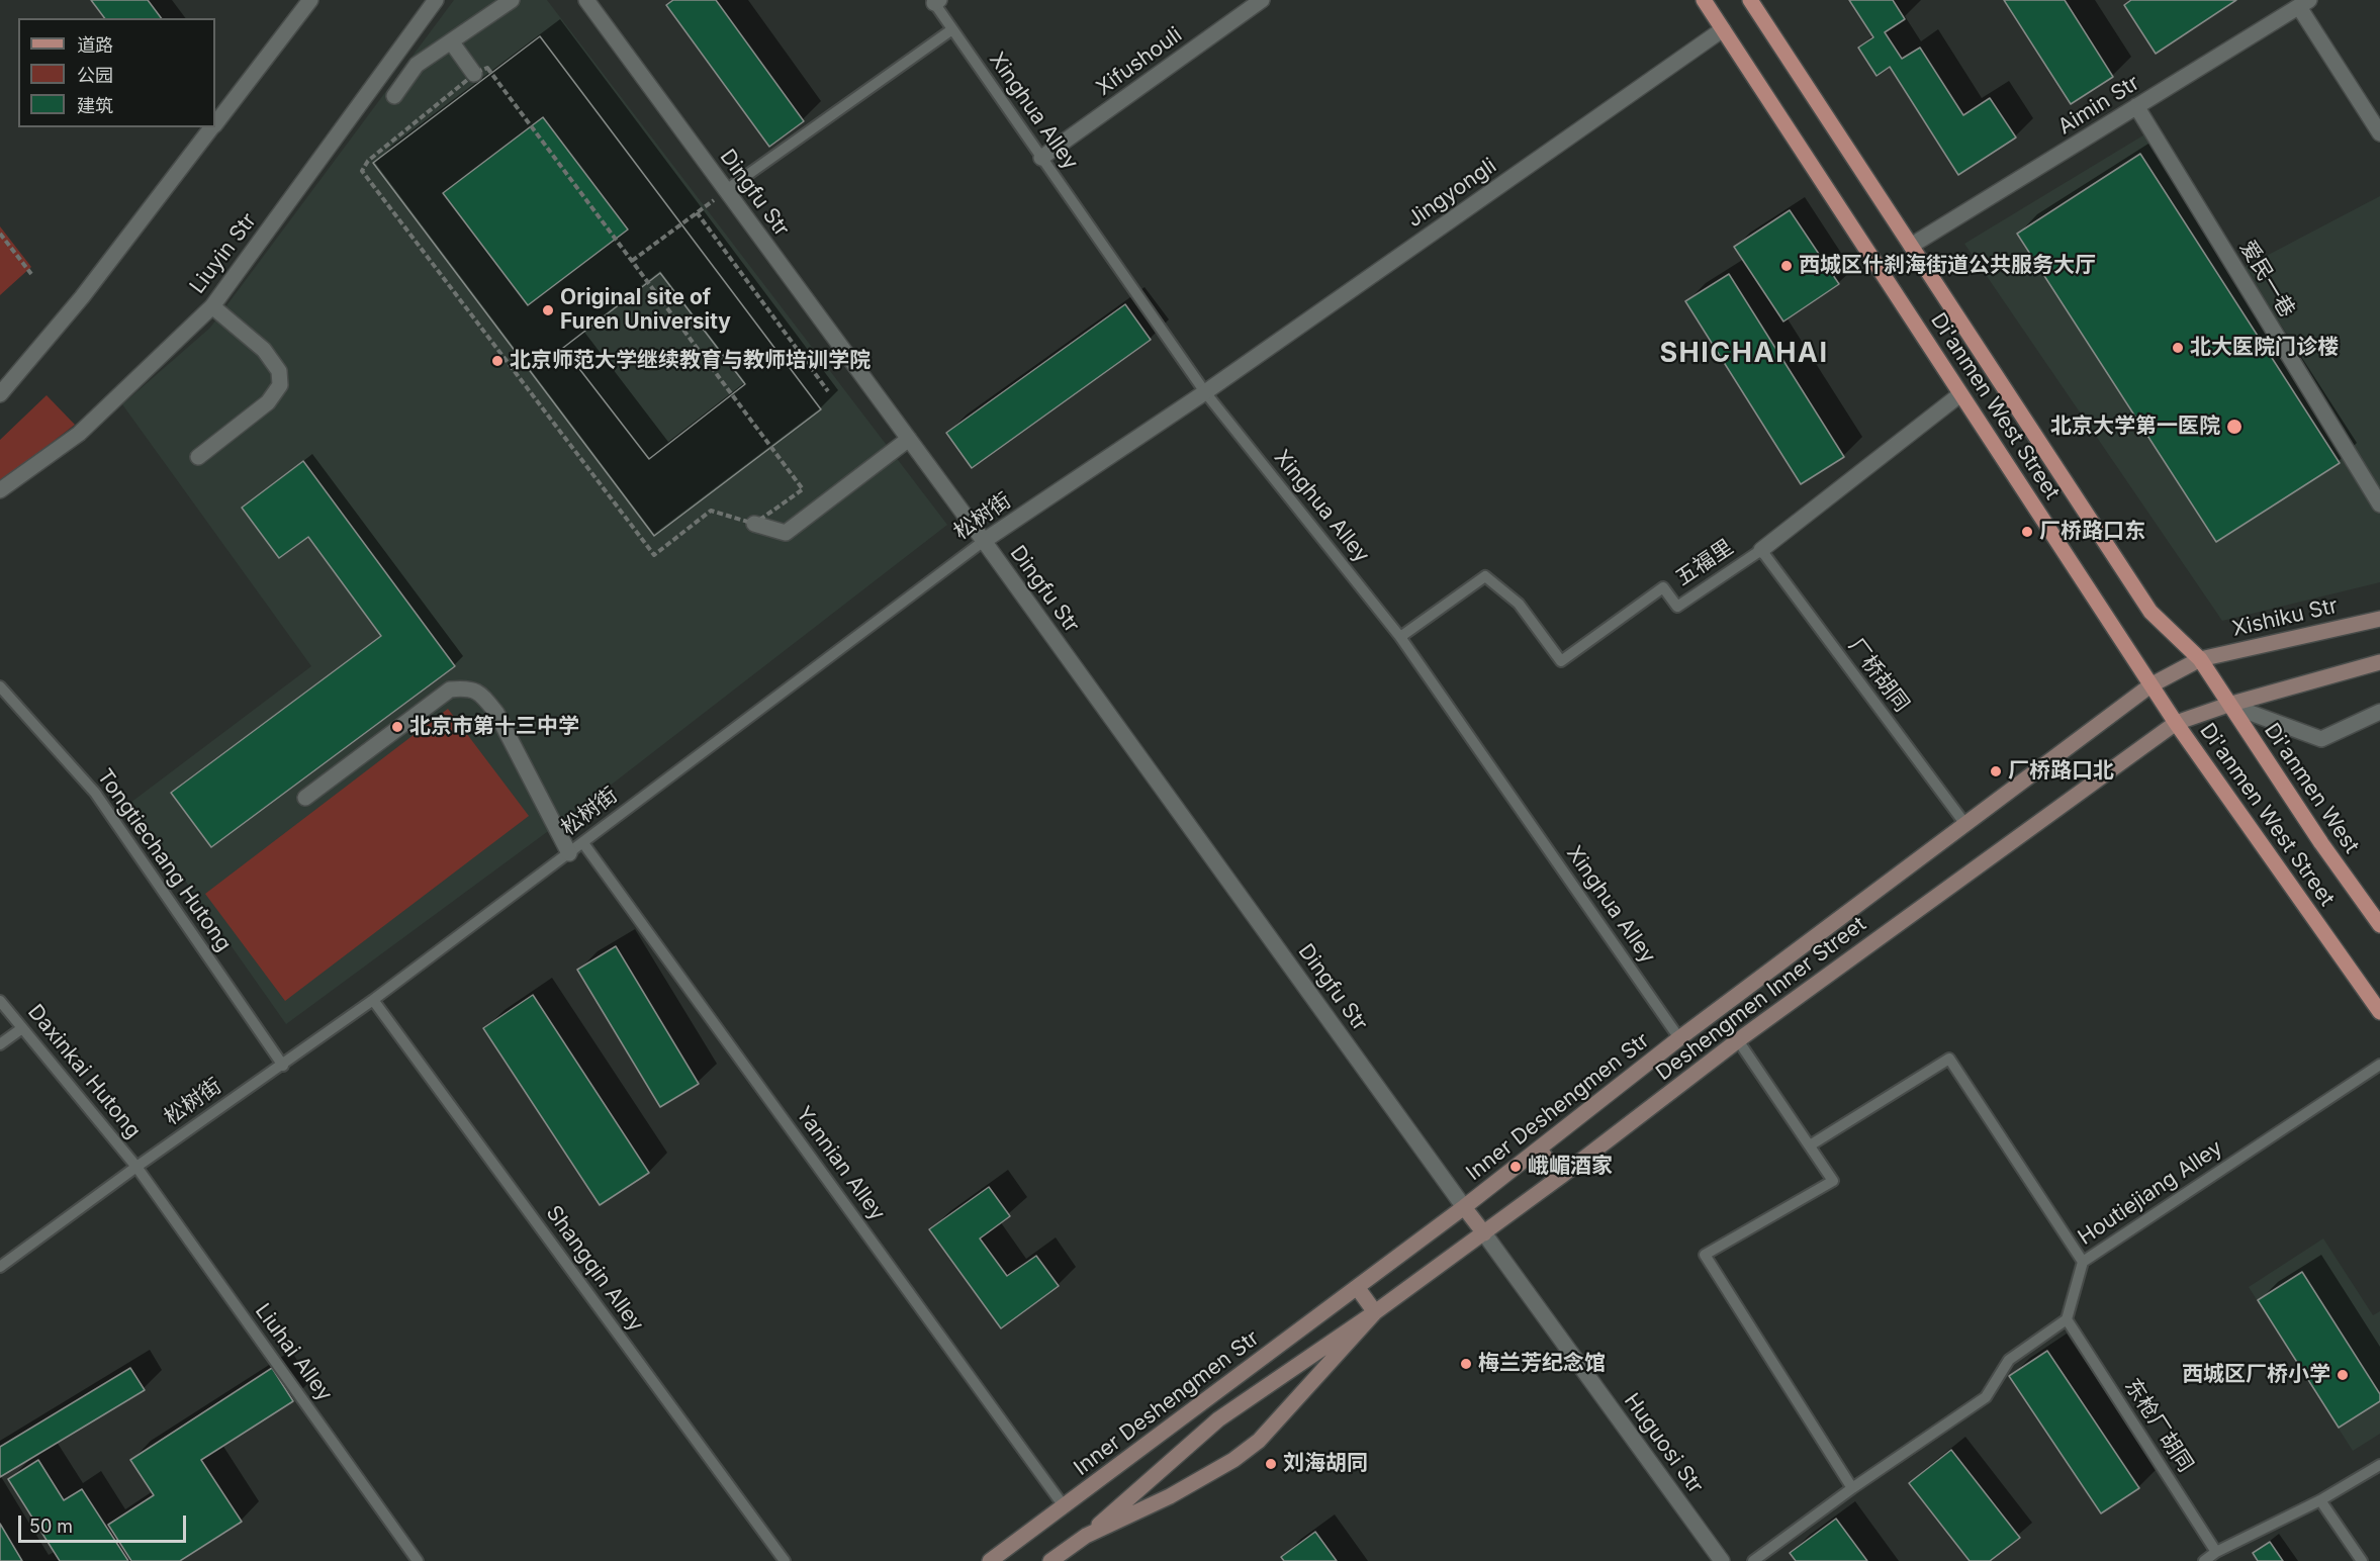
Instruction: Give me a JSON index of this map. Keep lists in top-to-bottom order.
{
  "streets": {
    "main road": [
      "Di'anmen West Street",
      "Xishiku Str",
      "Di'anmen West",
      "Deshengmen Inner Street",
      "Inner Deshengmen Str"
    ],
    "street": [
      "Xifushouli",
      "Aimin Str",
      "Dingfu Str",
      "Jingyongli",
      "Liuyin Str",
      "爱民一巷",
      "松树街",
      "五福里",
      "Huguosi Str"
    ],
    "lane": [
      "Xinghua Alley",
      "厂桥胡同",
      "Tongtiechang Hutong",
      "Daxinkai Hutong",
      "Yannian Alley",
      "Houtiejiang Alley",
      "Shangqin Alley",
      "Liuhai Alley",
      "东枪厂胡同"
    ]
  },
  "crossings": [
    ["Xifushouli", "Xinghua Alley"],
    ["Aimin Str", "爱民一巷"],
    ["Aimin Str", "Di'anmen West Street"],
    ["Xinghua Alley", "Jingyongli"],
    ["Xinghua Alley", "松树街"],
    ["Xinghua Alley", "五福里"],
    ["Xinghua Alley", "Inner Deshengmen Str"],
    ["Dingfu Str", "松树街"],
    ["Dingfu Str", "Inner Deshengmen Str"],
    ["Jingyongli", "Di'anmen West Street"],
    ["Jingyongli", "松树街"],
    ["Di'anmen West Street", "五福里"],
    ["Di'anmen West Street", "Xishiku Str"],
    ["Di'anmen West Street", "Di'anmen West"],
    ["Di'anmen West Street", "Deshengmen Inner Street"],
    ["Di'anmen West Street", "Inner Deshengmen Str"],
    ["松树街", "Tongtiechang Hutong"],
    ["松树街", "Daxinkai Hutong"],
    ["松树街", "Yannian Alley"],
    ["松树街", "Shangqin Alley"],
    ["松树街", "Liuhai Alley"],
    ["五福里", "厂桥胡同"],
    ["Xishiku Str", "Inner Deshengmen Str"],
    ["厂桥胡同", "Inner Deshengmen Str"],
    ["Di'anmen West", "Deshengmen Inner Street"],
    ["Deshengmen Inner Street", "Huguosi Str"],
    ["Daxinkai Hutong", "Liuhai Alley"],
    ["Inner Deshengmen Str", "Yannian Alley"],
    ["Houtiejiang Alley", "东枪厂胡同"]
  ],
  "districts": ["SHICHAHAI"],
  "places": [
    "西城区什刹海街道公共服务大厅",
    "Original site of Furen University",
    "北大医院门诊楼",
    "北京师范大学继续教育与教师培训学院",
    "北京大学第一医院",
    "厂桥路口东",
    "北京市第十三中学",
    "厂桥路口北",
    "峨嵋酒家",
    "梅兰芳纪念馆",
    "西城区厂桥小学",
    "刘海胡同"
  ],
  "legend": ["道路", "公园", "建筑"],
  "scale_bar": "50 m"
}
